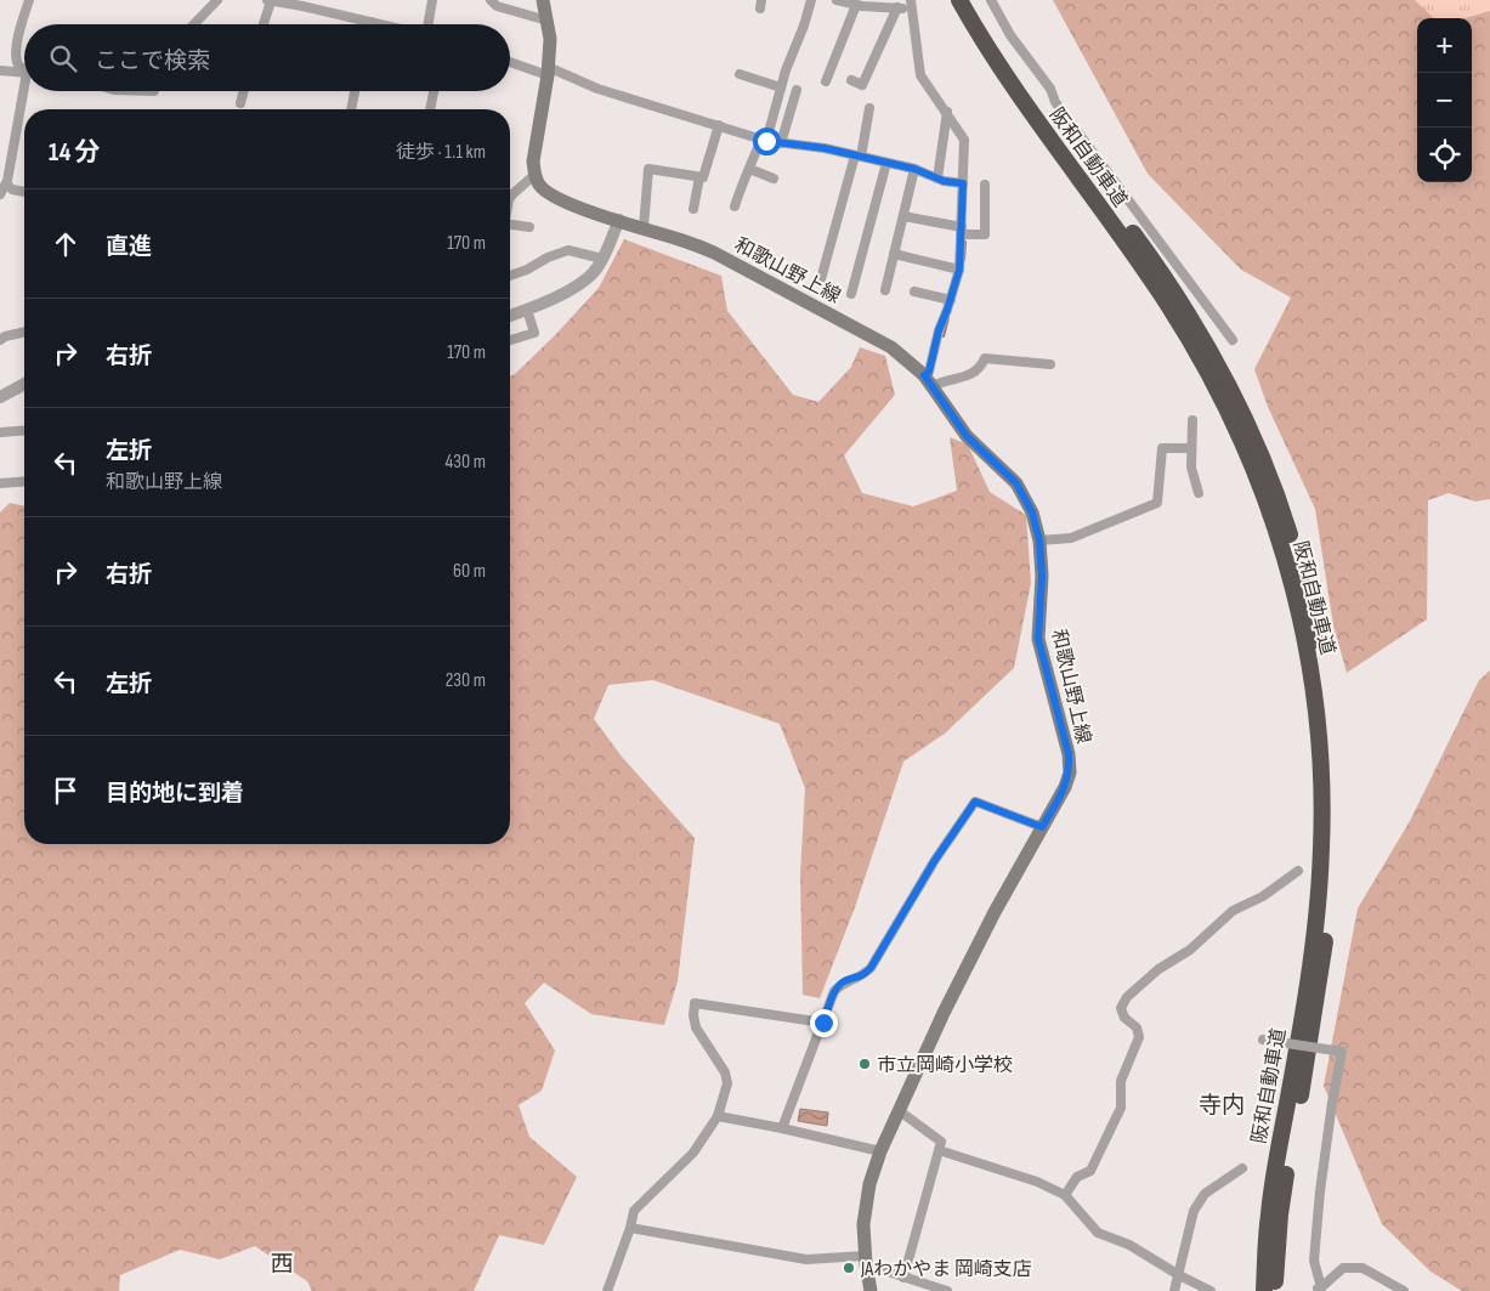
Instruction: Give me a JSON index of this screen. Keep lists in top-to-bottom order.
{
  "streets": {
    "highway": ["阪和自動車道"],
    "main road": ["和歌山野上線"]
  },
  "districts": ["寺内", "西"],
  "places": ["市立岡崎小学校", "JAわかやま 岡崎支店"],
  "page": {
    "map_buttons": ["+", "−"],
    "search": "ここで検索",
    "heading": ["14 分", "徒歩 · 1.1 km"],
    "list": [
      ["直進", "170 m"],
      ["右折", "170 m"],
      ["左折", "和歌山野上線", "430 m"],
      ["右折", "60 m"],
      ["左折", "230 m"],
      "目的地に到着"
    ]
  }
}
